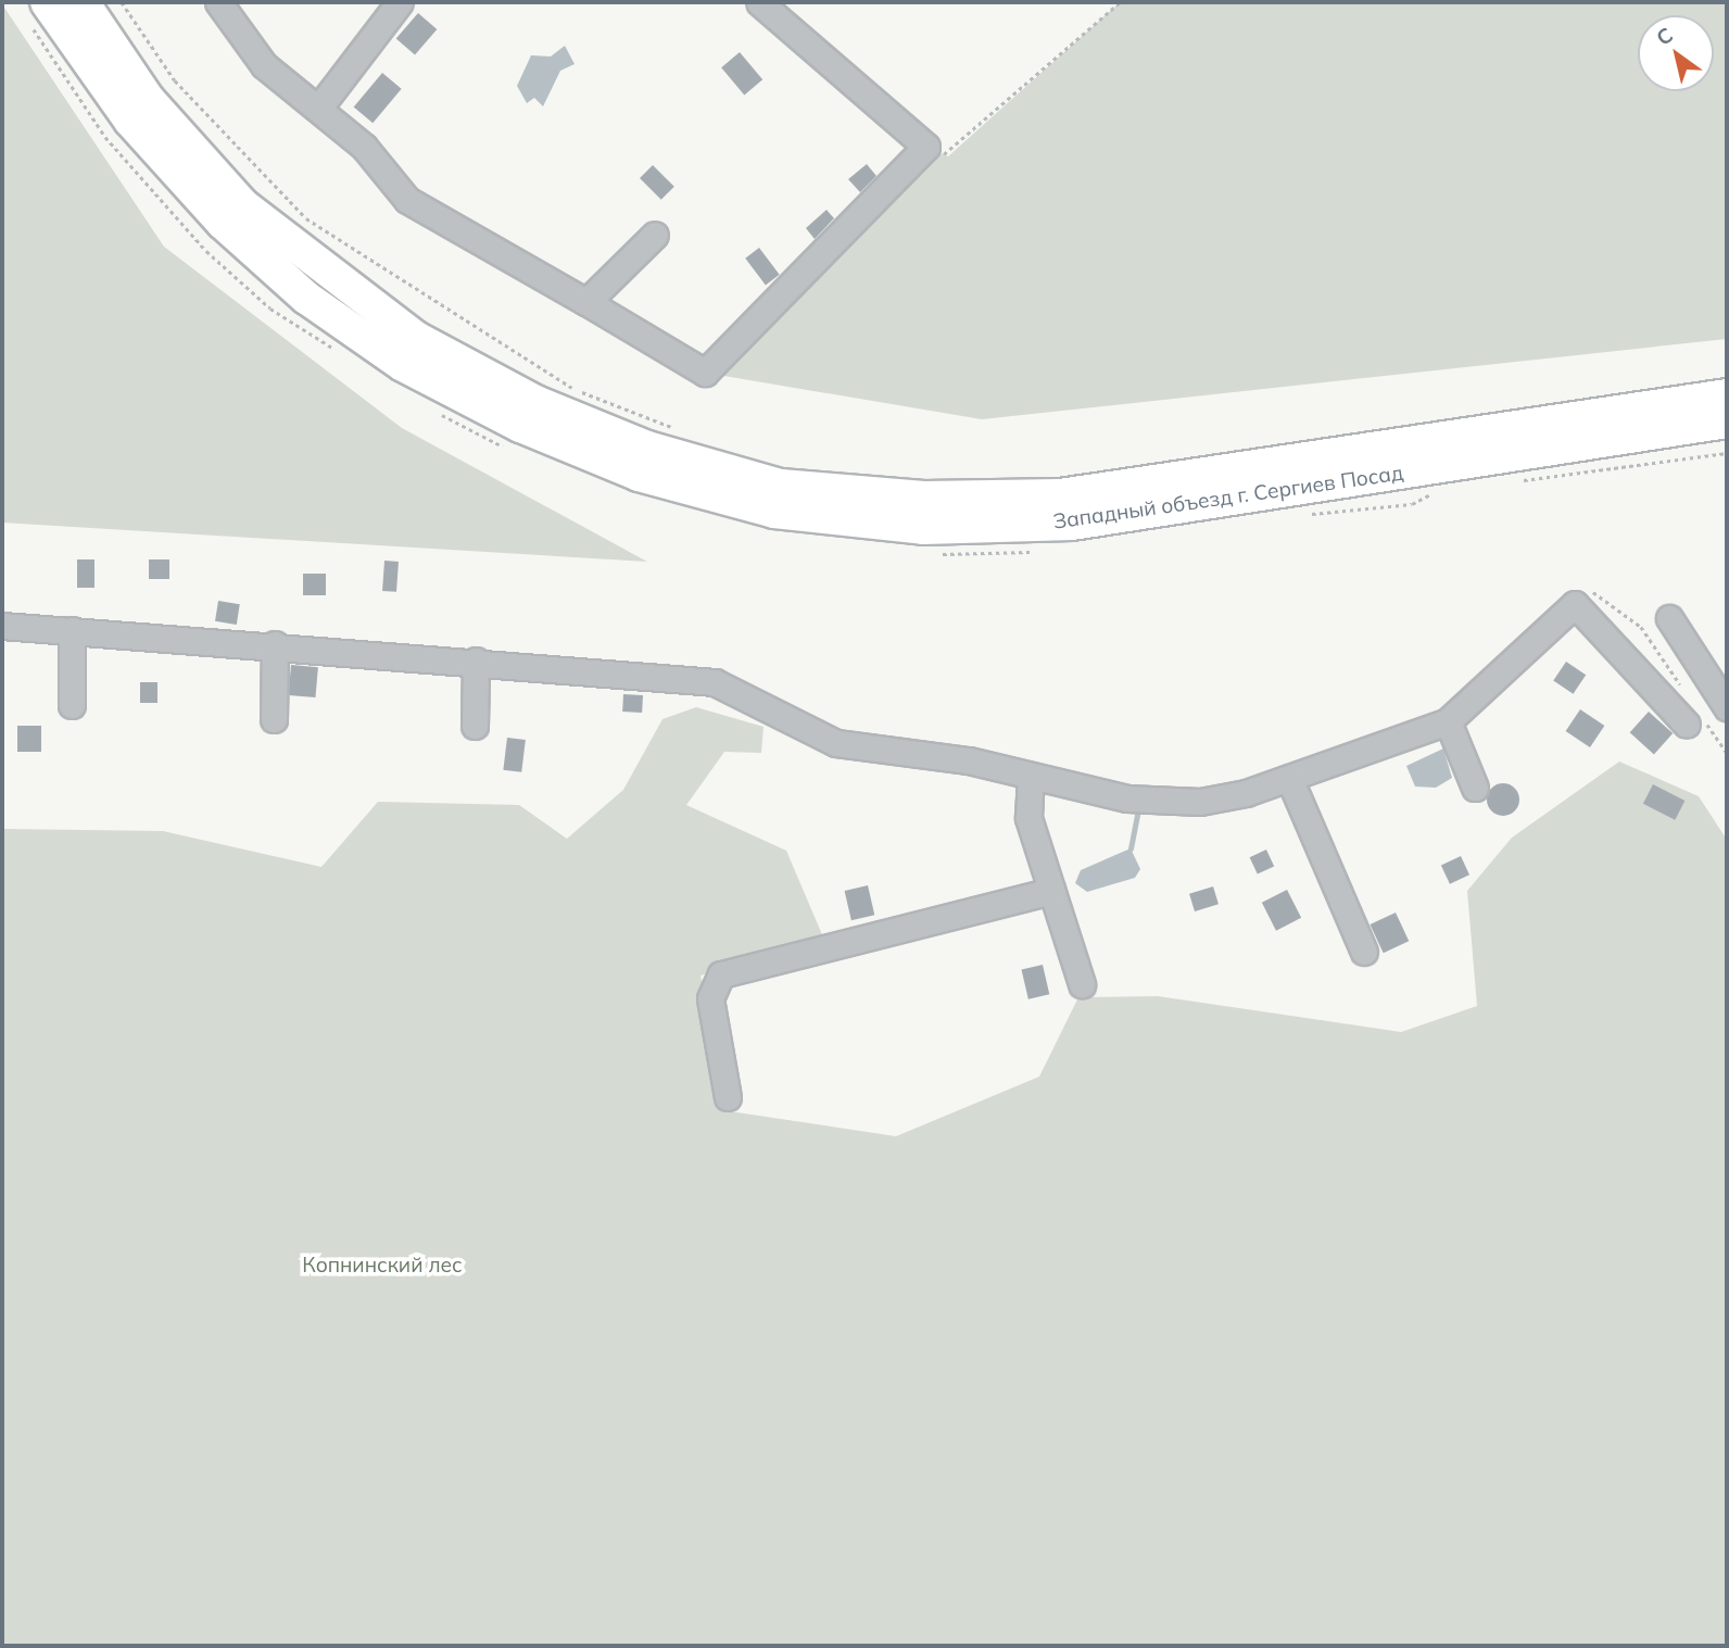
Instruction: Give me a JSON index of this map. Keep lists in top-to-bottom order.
{
  "streets": {
    "main road": ["Западный объезд г. Сергиев Посад"]
  },
  "parks": ["Копнинский лес"],
  "north": "top left"
}
